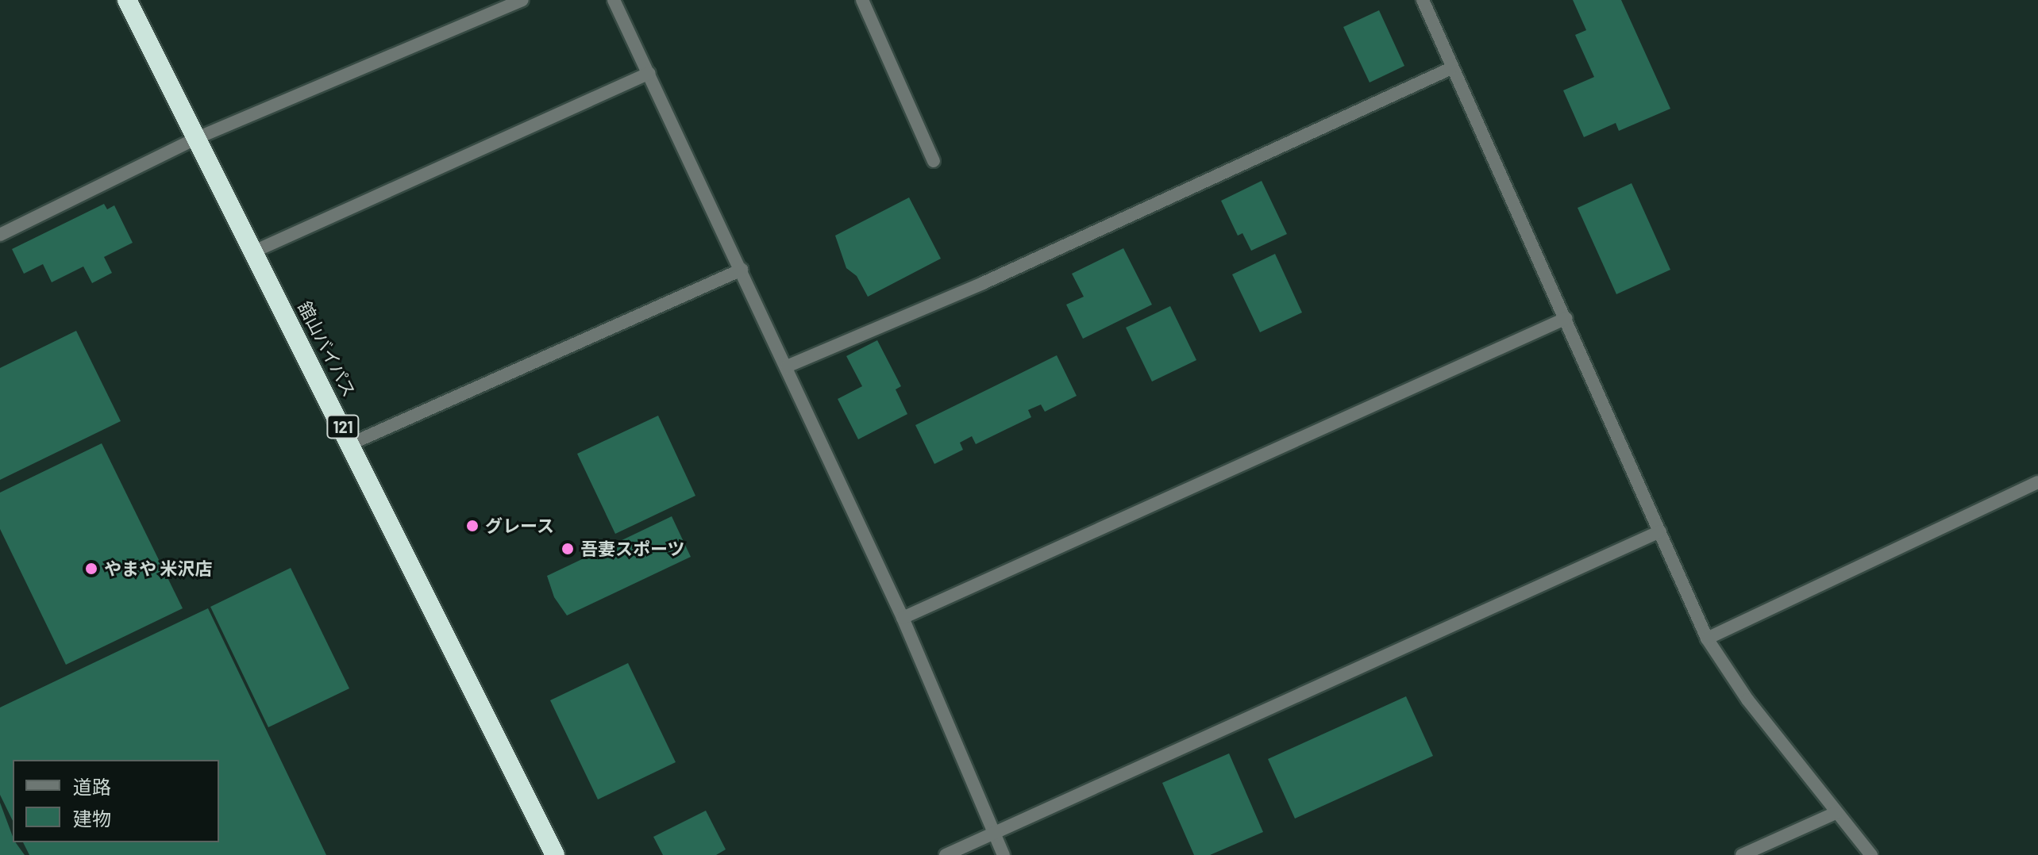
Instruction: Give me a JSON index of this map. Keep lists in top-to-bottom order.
{
  "streets": {
    "highway": ["舘山バイパス", "121"]
  },
  "places": ["グレース", "吾妻スポーツ", "やまや 米沢店"],
  "legend": ["道路", "建物"]
}
